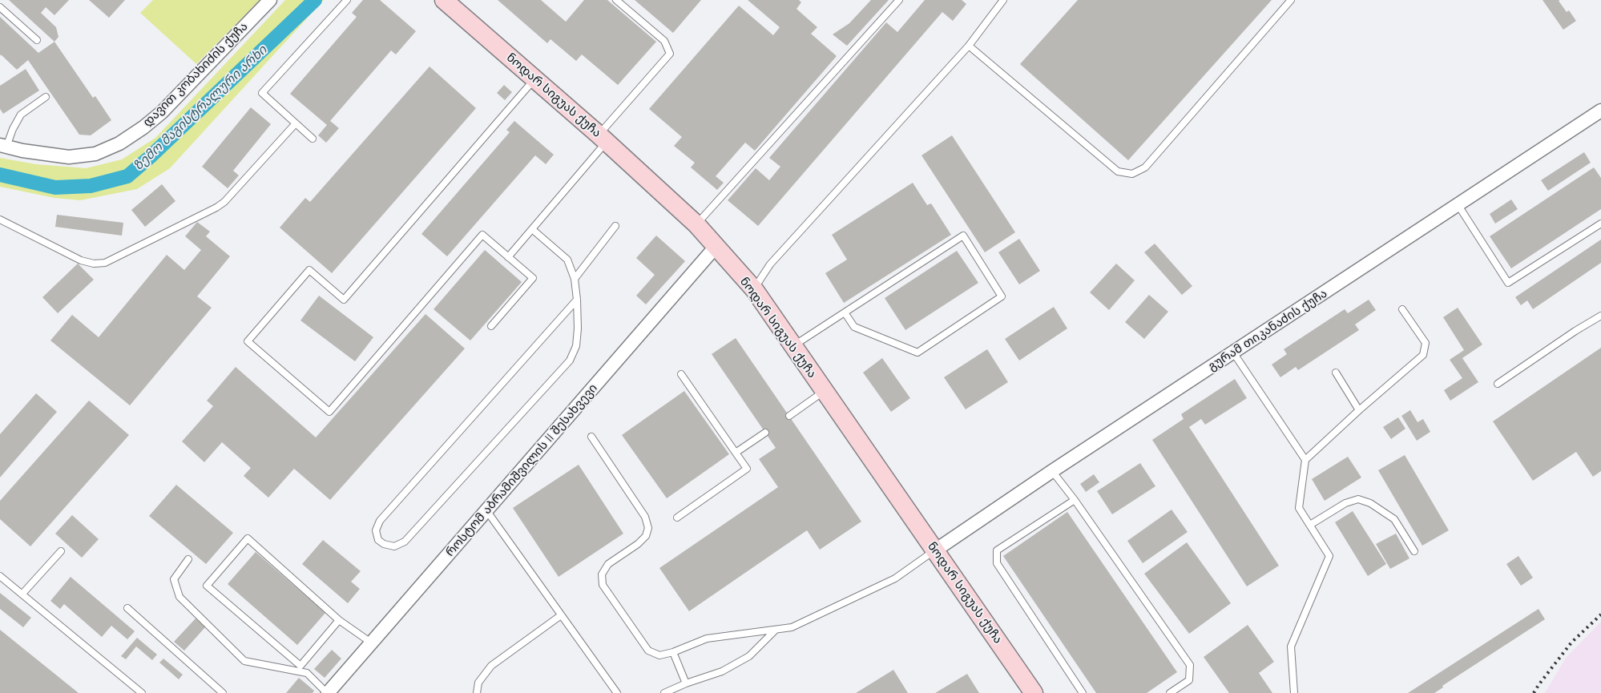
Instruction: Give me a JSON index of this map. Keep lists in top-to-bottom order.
{
  "streets": {
    "street": [
      "დავით კობახიძის ქუჩა",
      "ნოდარ სიგუას ქუჩა",
      "გურამ თიკანაძის ქუჩა",
      "როსტომ აბრამიშვილის II შესახვევი"
    ]
  },
  "crossings": [
    ["ნოდარ სიგუას ქუჩა", "გურამ თიკანაძის ქუჩა"],
    ["ნოდარ სიგუას ქუჩა", "როსტომ აბრამიშვილის II შესახვევი"]
  ],
  "water": ["ზემო მაგისტრალური არხი"]
}
